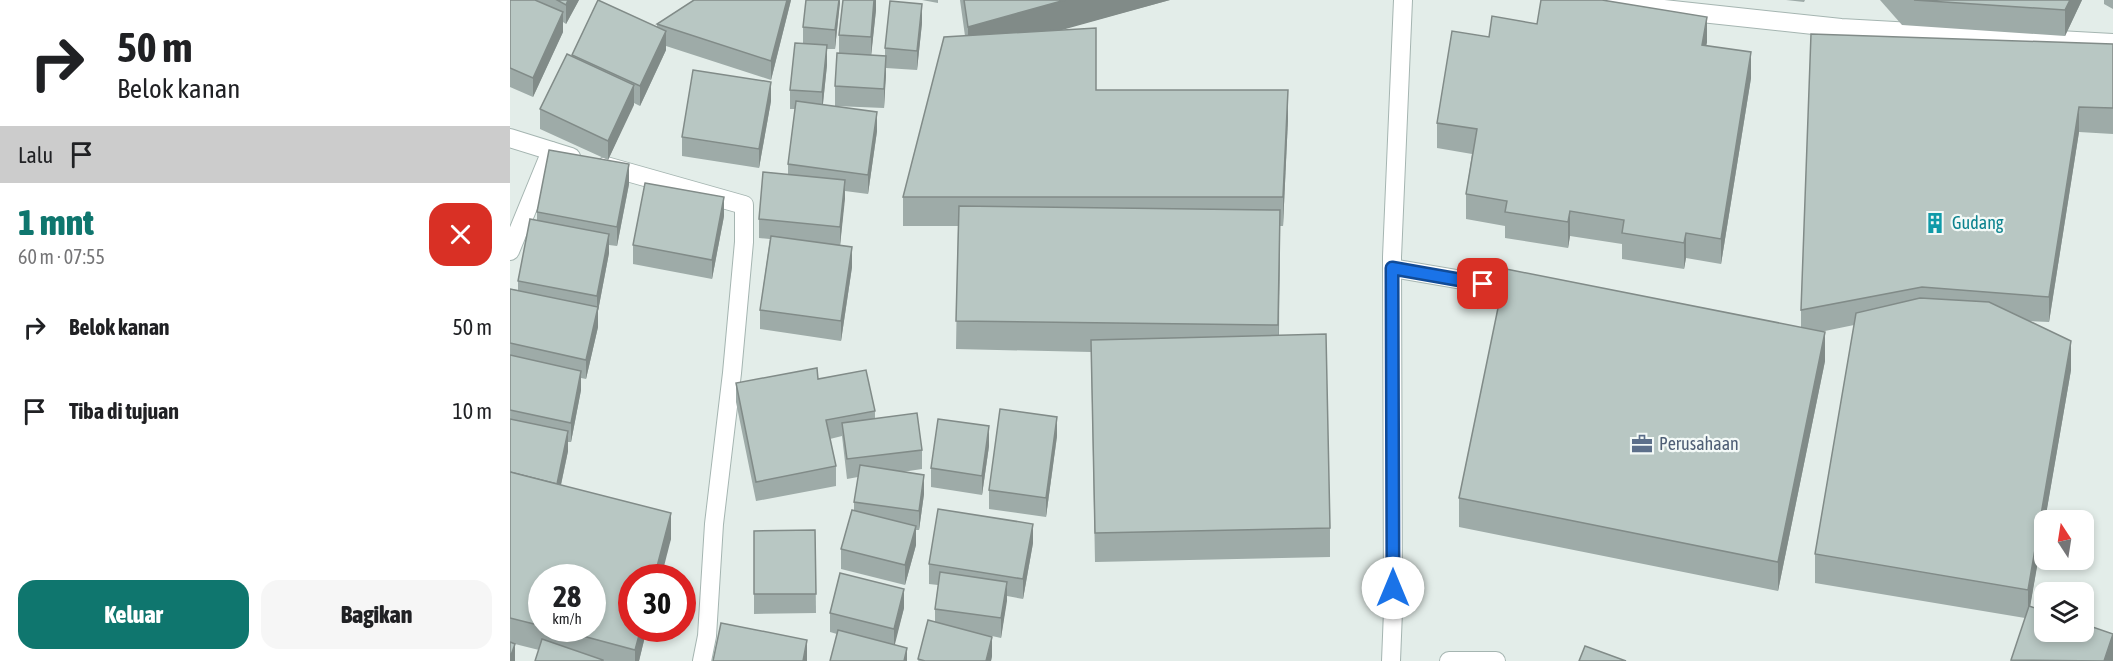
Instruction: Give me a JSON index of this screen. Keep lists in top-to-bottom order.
{
  "places": {
    "building": ["Gudang"],
    "office": ["Perusahaan"]
  },
  "north": "top",
  "page": {
    "turn": ["50 m", "Belok kanan"],
    "then": "Lalu",
    "heading": ["1 mnt", "60 m · 07:55"],
    "list": [
      {
        "name": "Belok kanan",
        "value": "50 m"
      },
      {
        "name": "Tiba di tujuan",
        "value": "10 m"
      }
    ],
    "speed": "28 km/h",
    "limit": "30",
    "buttons": ["Keluar", "Bagikan"]
  }
}
